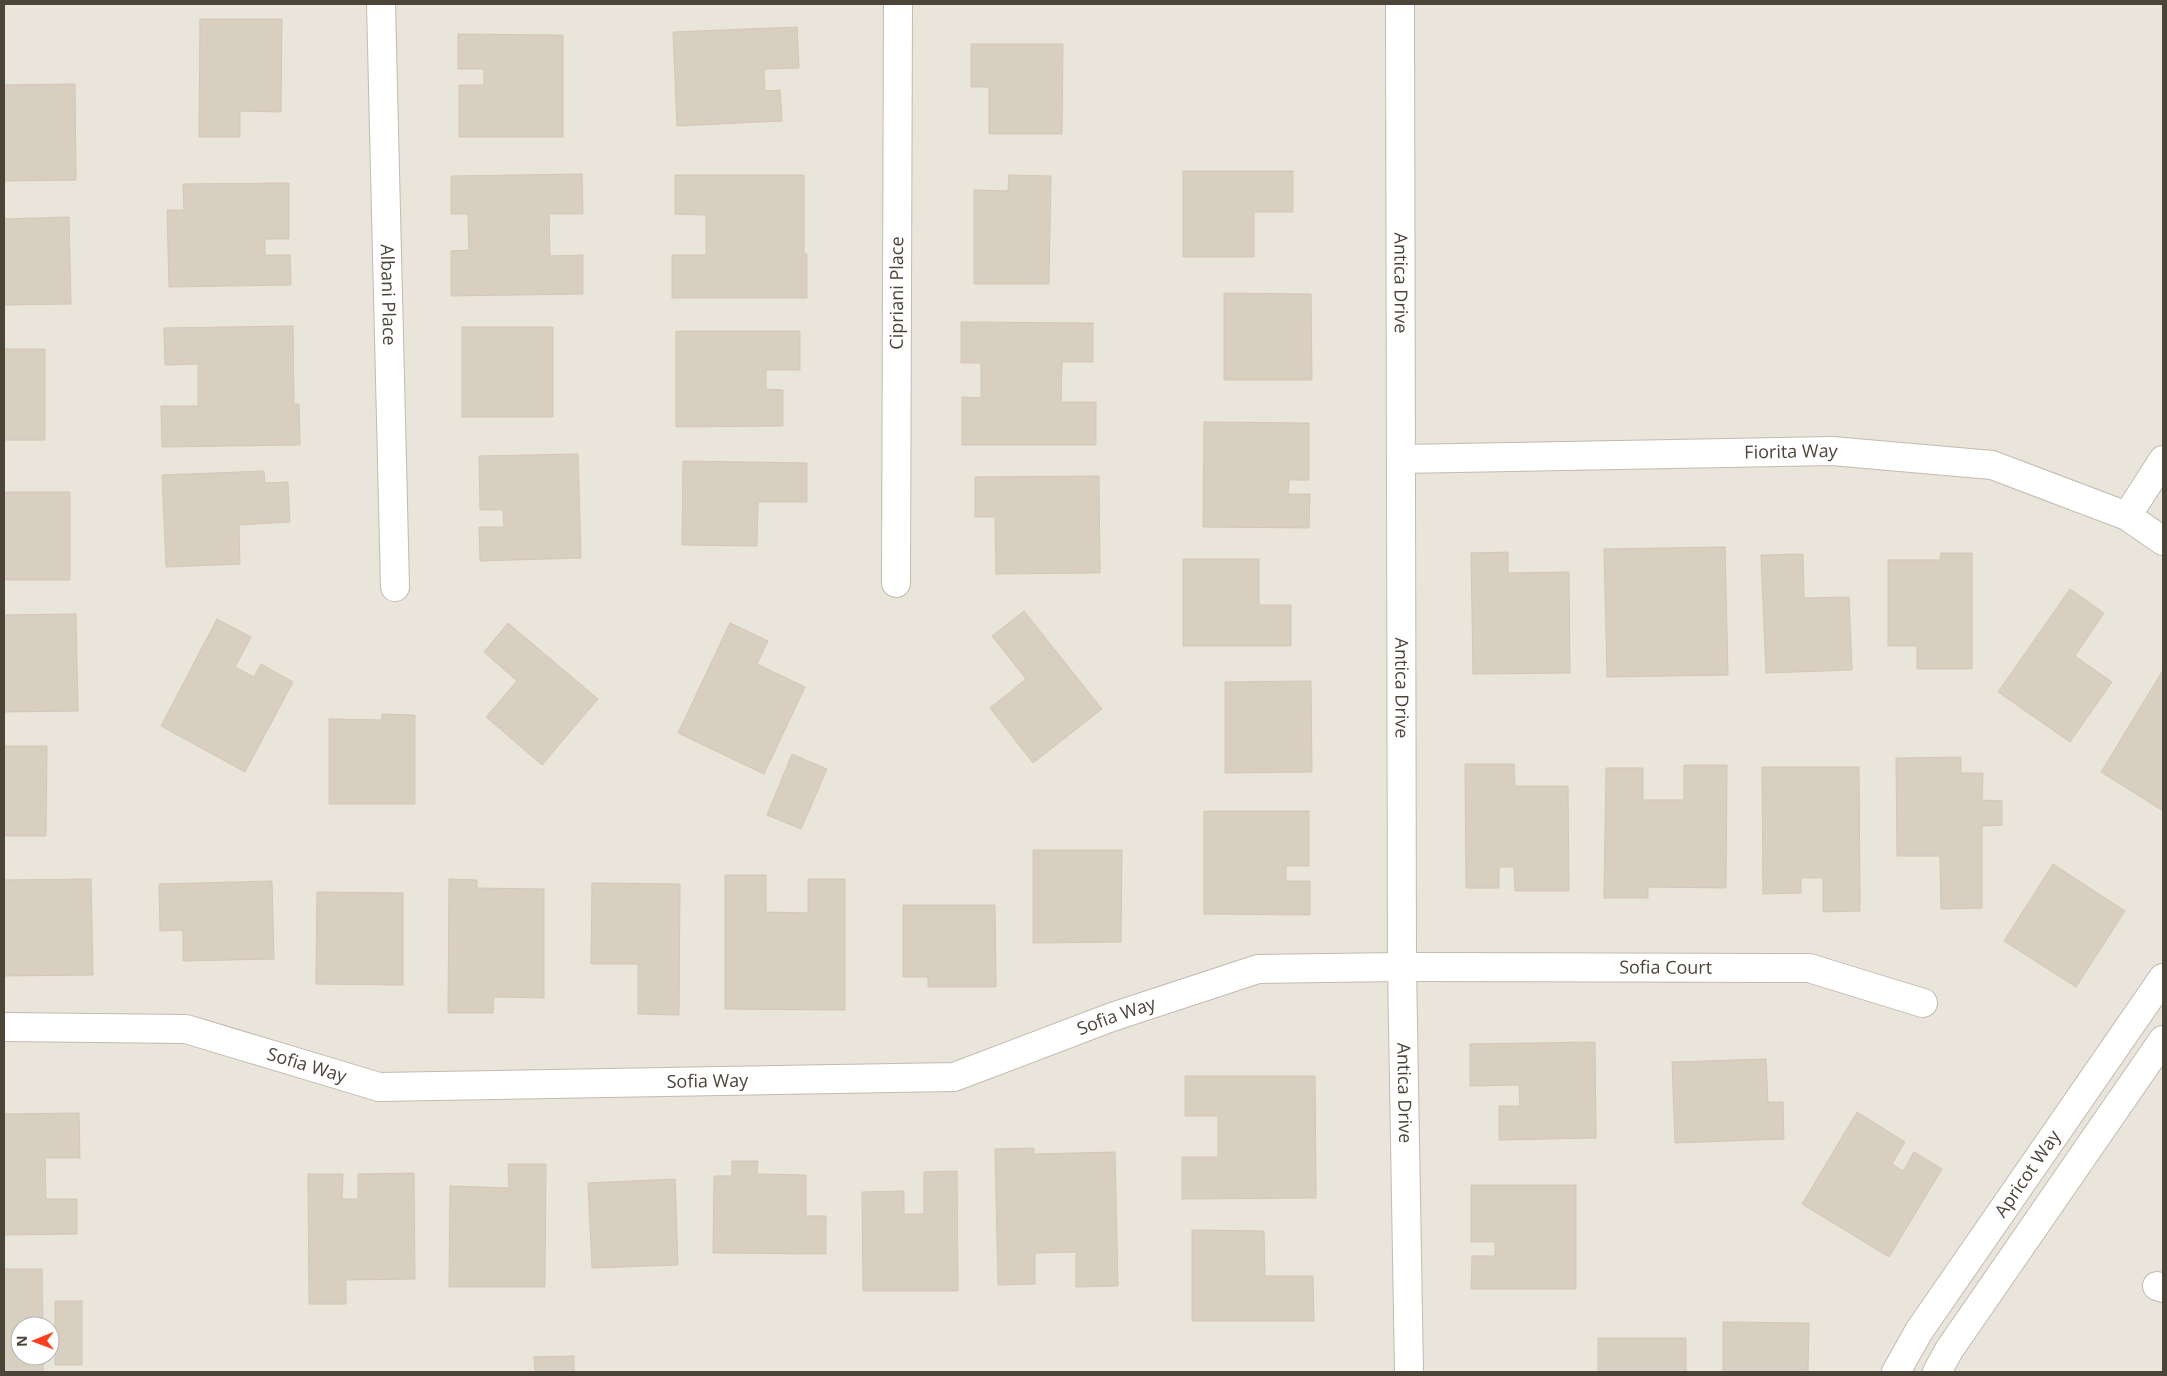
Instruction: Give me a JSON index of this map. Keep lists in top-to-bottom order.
{
  "streets": {
    "street": [
      "Antica Drive",
      "Cipriani Place",
      "Albani Place",
      "Fiorita Way",
      "Sofia Court",
      "Sofia Way",
      "Apricot Way"
    ]
  },
  "crossings": [
    ["Antica Drive", "Fiorita Way"],
    ["Antica Drive", "Sofia Court"],
    ["Antica Drive", "Sofia Way"],
    ["Sofia Court", "Sofia Way"]
  ],
  "north": "left"
}
